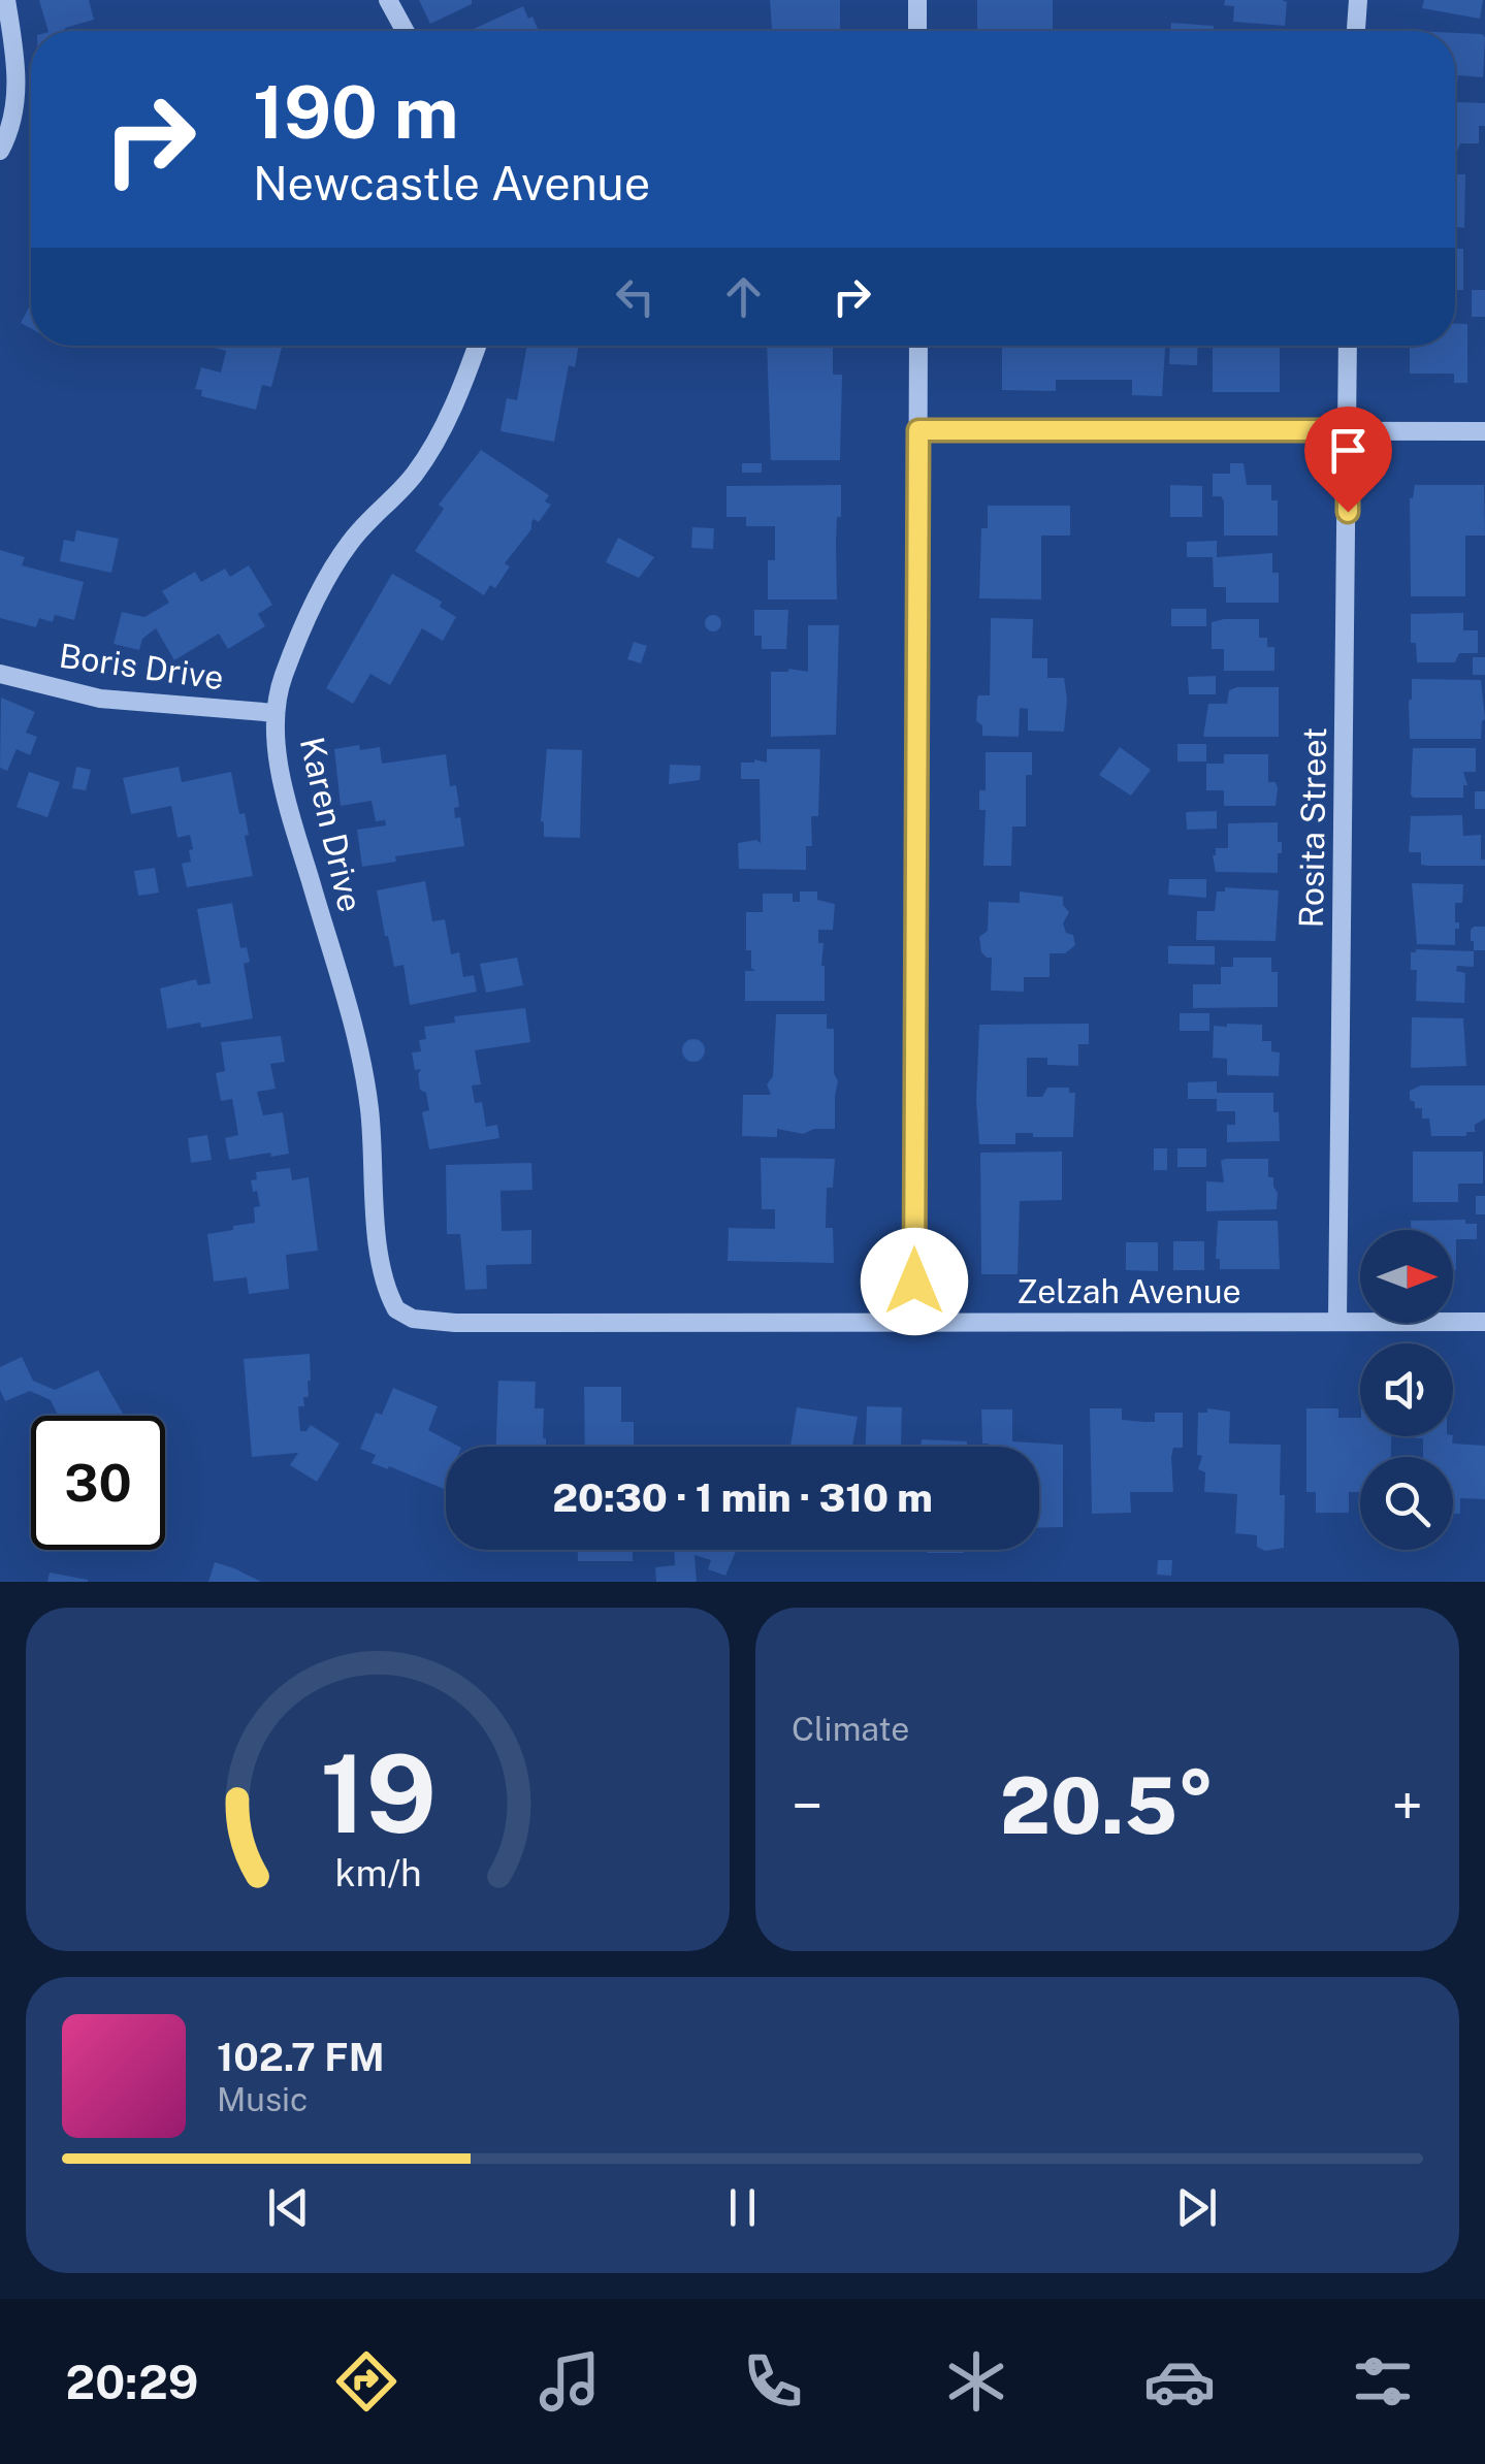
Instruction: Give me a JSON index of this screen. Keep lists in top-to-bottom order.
{
  "streets": {
    "street": [
      "Boris Drive",
      "Karen Drive",
      "Rosita Street",
      "Zelzah Avenue"
    ]
  },
  "crossings": [
    ["Boris Drive", "Karen Drive"],
    ["Karen Drive", "Zelzah Avenue"],
    ["Rosita Street", "Zelzah Avenue"]
  ],
  "north": "right",
  "page": {
    "turn": ["190 m", "Newcastle Avenue"],
    "limit": "30",
    "trip": "20:30 · 1 min · 310 m",
    "tile": "Climate",
    "heat": ["−", "20.5°", "+"],
    "song": ["102.7 FM", "Music"],
    "tabs": "20:29",
    "gauge": ["19", "km/h"]
  }
}
